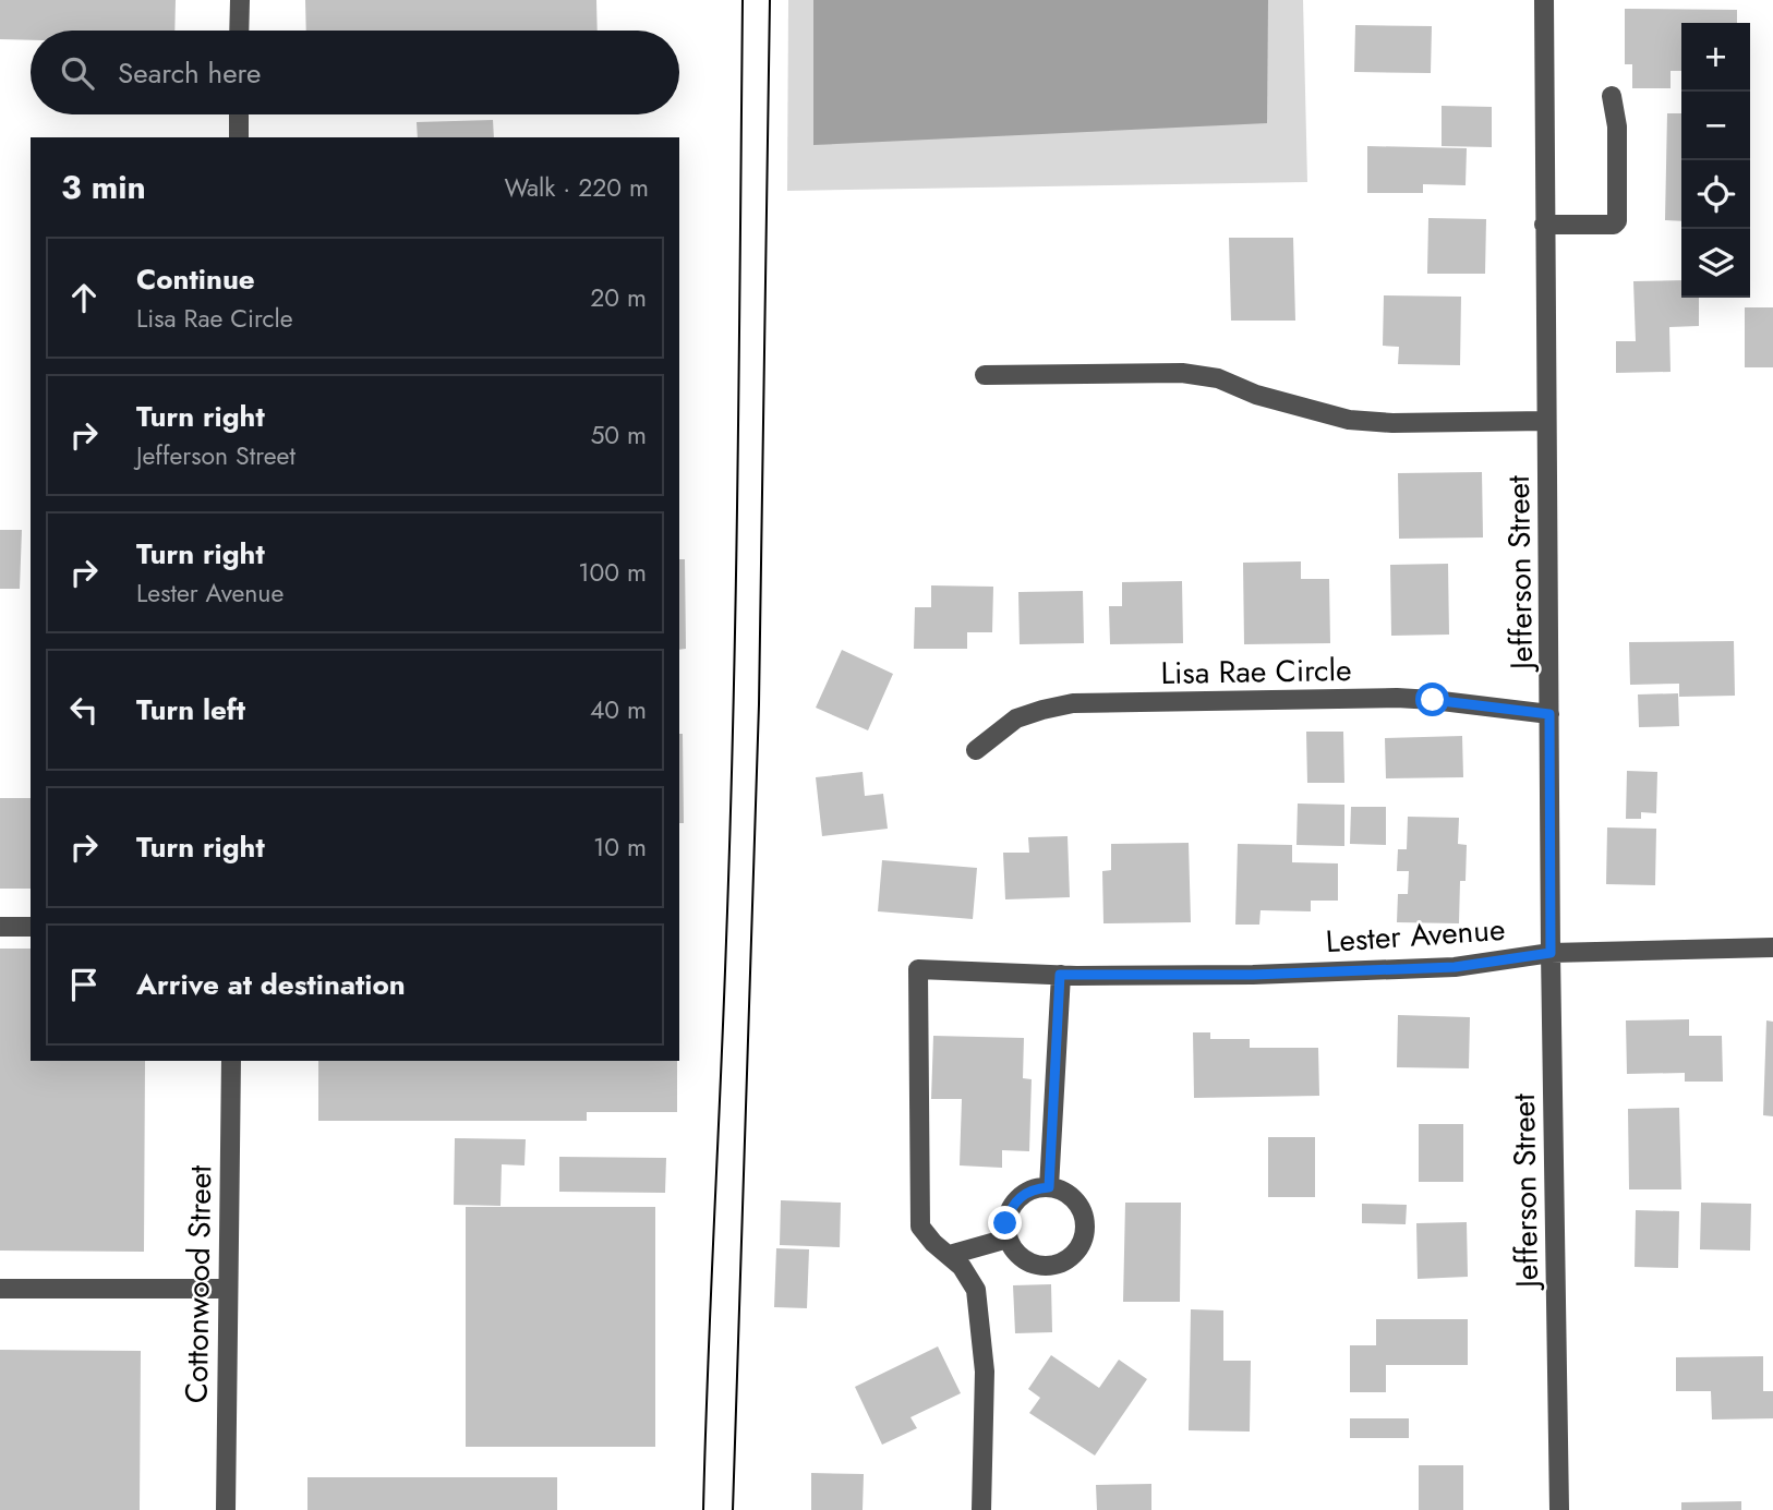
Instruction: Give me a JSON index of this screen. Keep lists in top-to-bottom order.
{
  "streets": {
    "street": [
      "Jefferson Street",
      "Lisa Rae Circle",
      "Lester Avenue",
      "Cottonwood Street"
    ]
  },
  "crossings": [
    ["Jefferson Street", "Lisa Rae Circle"],
    ["Jefferson Street", "Lester Avenue"]
  ],
  "page": {
    "map_buttons": ["+", "−"],
    "search": "Search here",
    "heading": ["3 min", "Walk · 220 m"],
    "list": [
      ["Continue", "Lisa Rae Circle", "20 m"],
      ["Turn right", "Jefferson Street", "50 m"],
      ["Turn right", "Lester Avenue", "100 m"],
      ["Turn left", "40 m"],
      ["Turn right", "10 m"],
      "Arrive at destination"
    ]
  }
}
